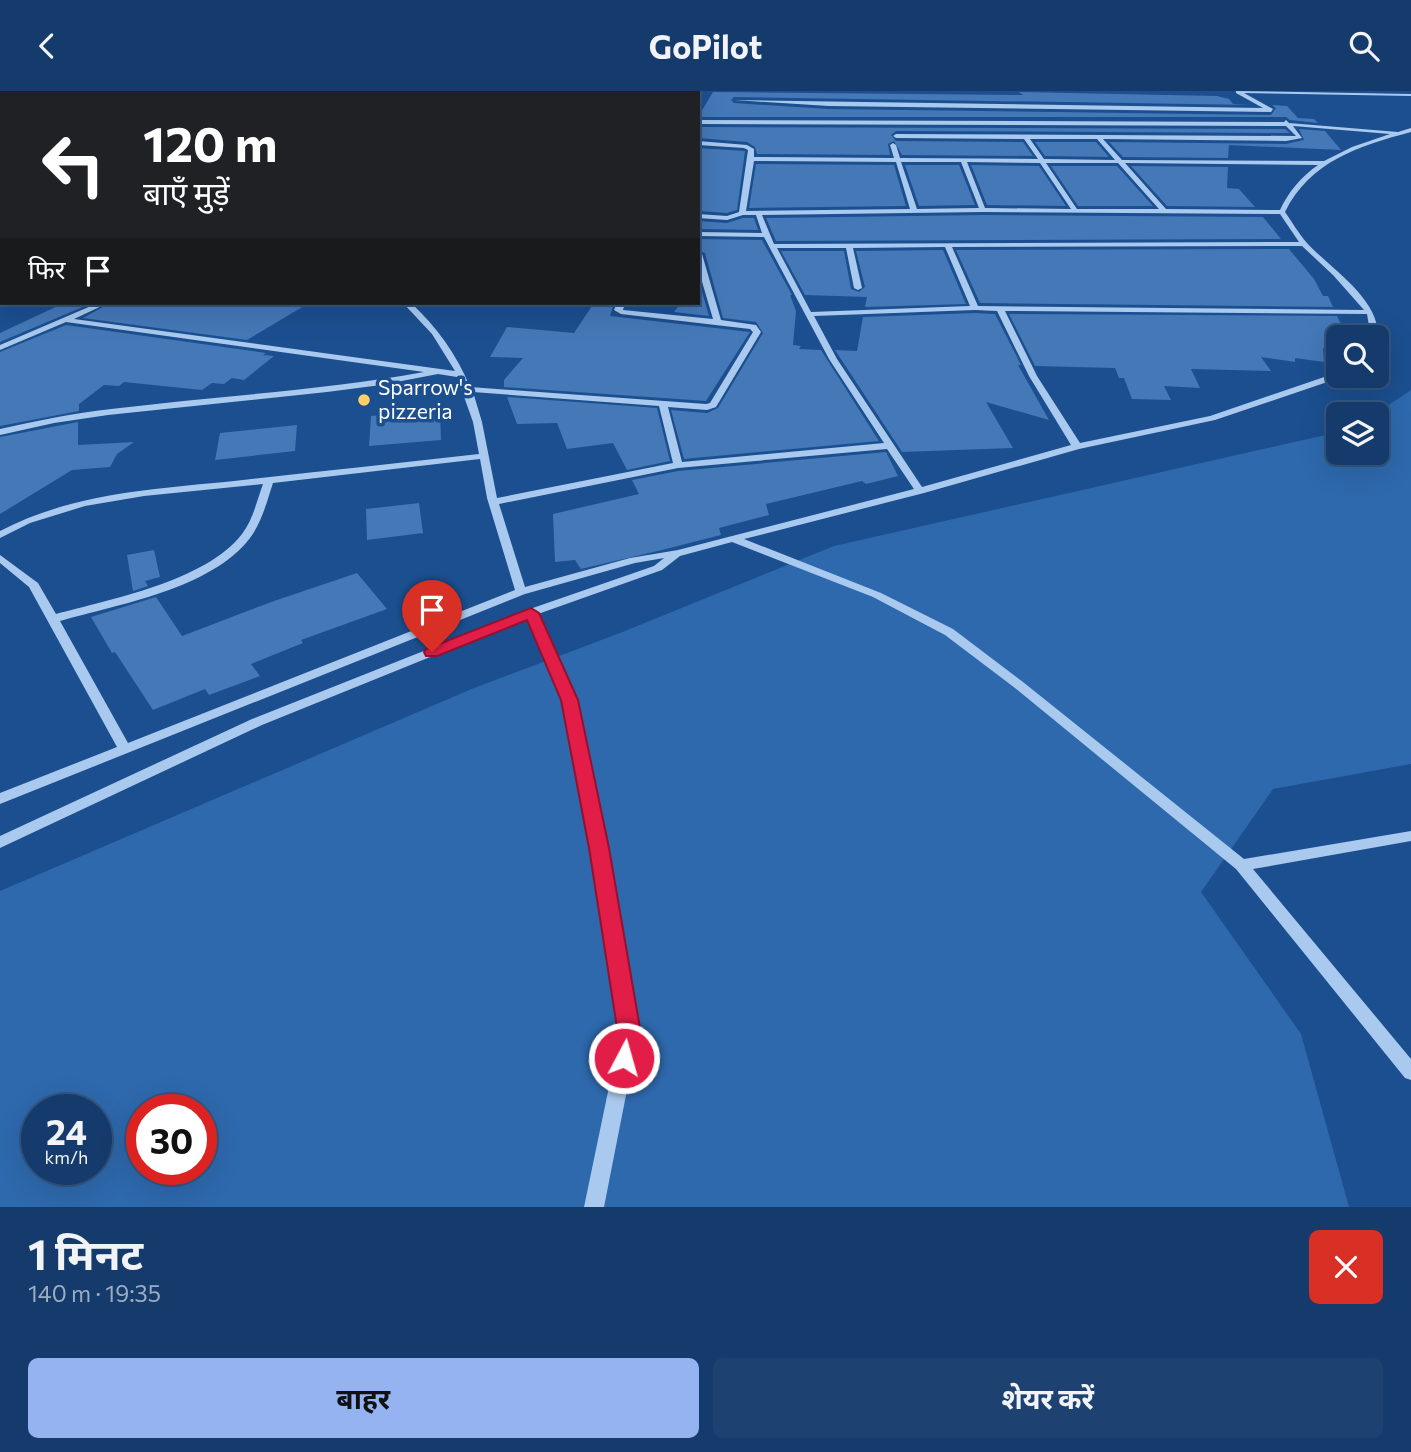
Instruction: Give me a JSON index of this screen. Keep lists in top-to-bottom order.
{
  "places": ["Sparrow's pizzeria"],
  "page": {
    "header": "GoPilot",
    "turn": ["120 m", "बाएँ मुड़ें"],
    "then": "फिर",
    "speed": "24 km/h",
    "limit": "30",
    "heading": ["1 मिनट", "140 m · 19:35"],
    "buttons": ["बाहर", "शेयर करें"]
  }
}
